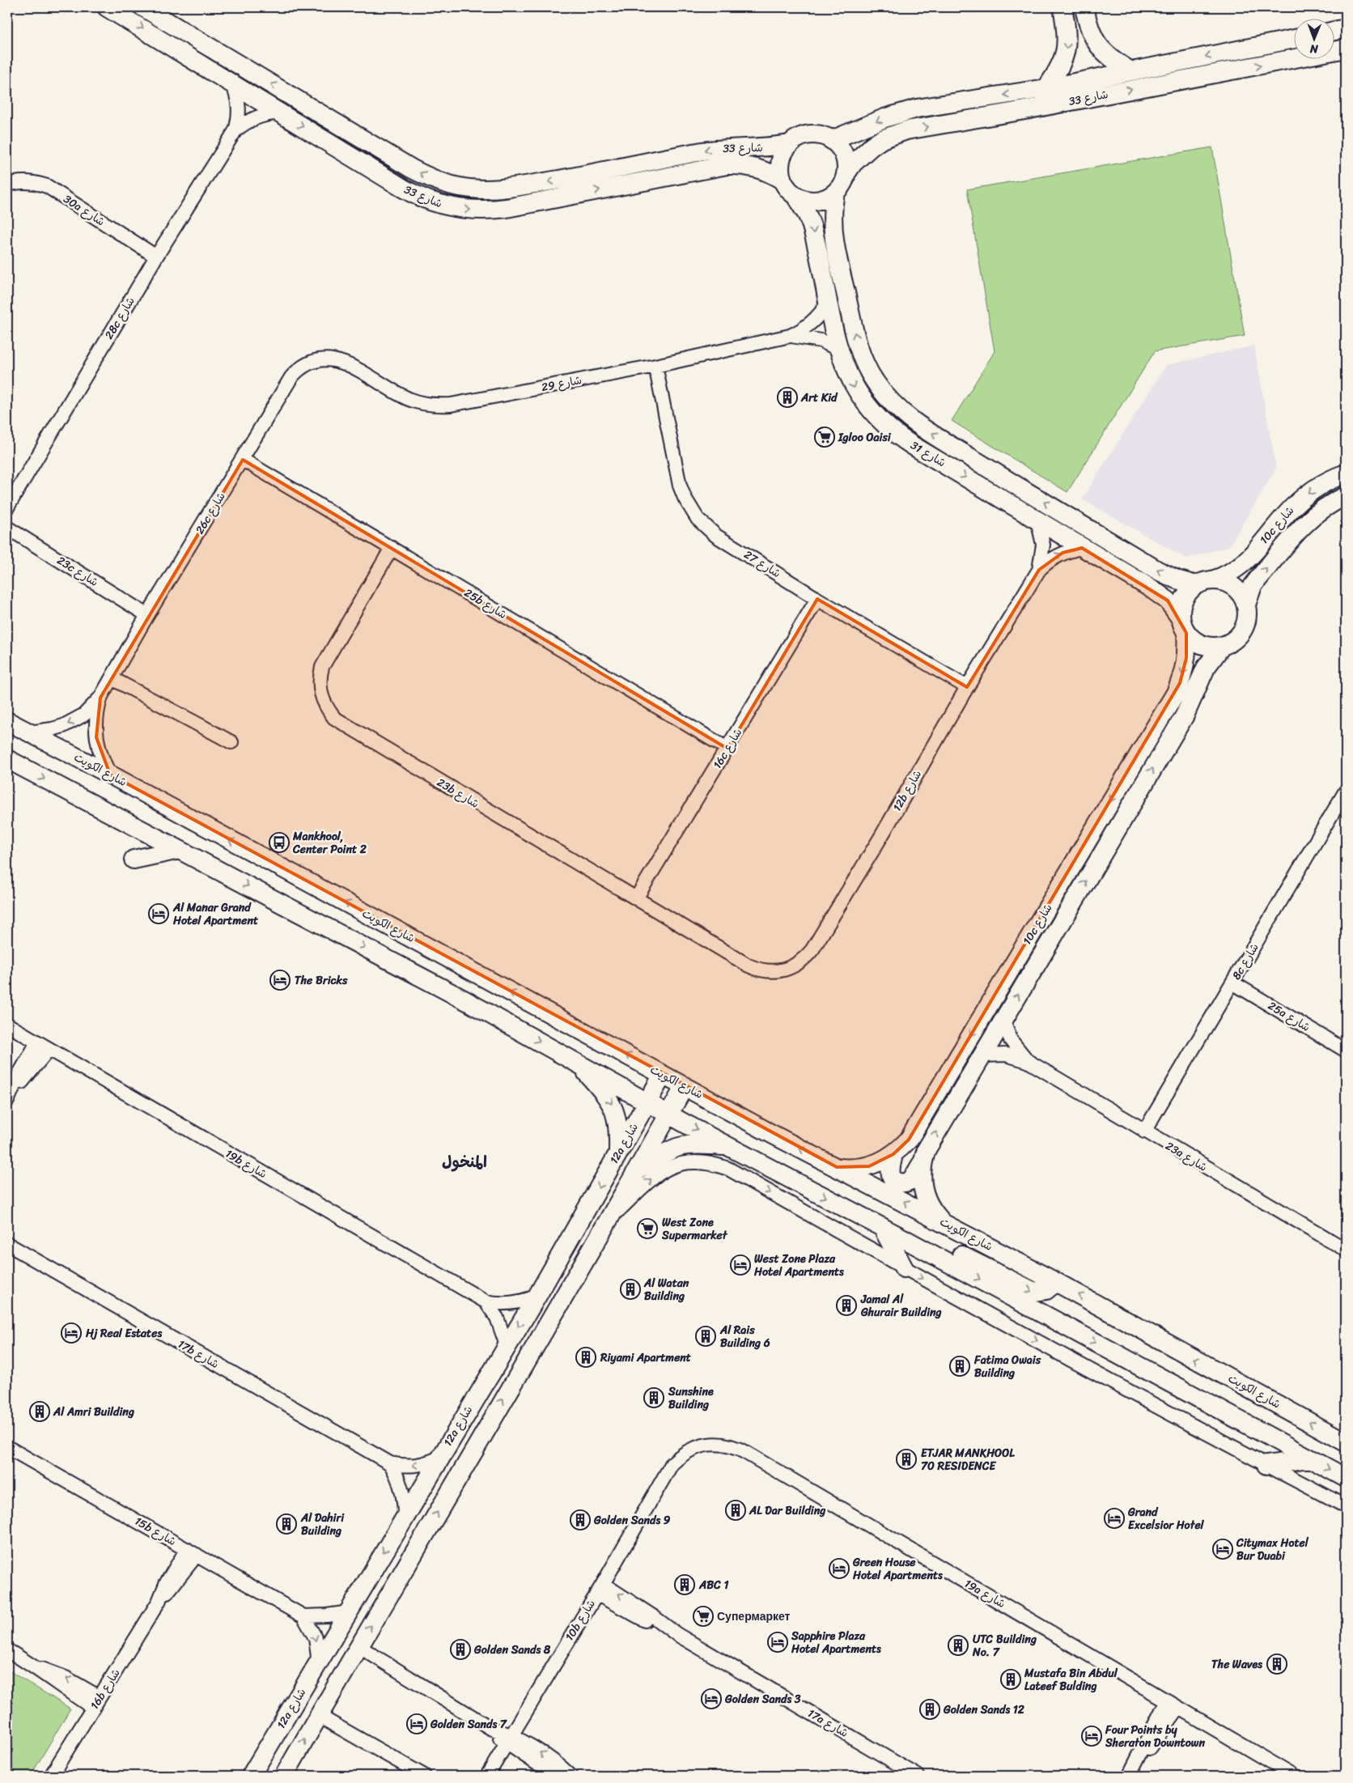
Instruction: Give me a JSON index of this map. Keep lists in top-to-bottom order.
{
  "streets": {
    "street": [
      "شارع 33",
      "30a شارع",
      "28c شارع",
      "شارع 29",
      "شارع 31",
      "26c شارع",
      "10c شارع",
      "شارع 27",
      "23c شارع",
      "25b شارع",
      "16c شارع",
      "شارع الكويت",
      "12b شارع",
      "23b شارع",
      "8c شارع",
      "25a شارع",
      "12a شارع",
      "23a شارع",
      "19b شارع",
      "17b شارع",
      "15b شارع",
      "19a شارع",
      "10b شارع",
      "16b شارع",
      "17a شارع"
    ]
  },
  "crossings": [
    ["شارع 33", "28c شارع"],
    ["شارع 33", "شارع 31"],
    ["30a شارع", "28c شارع"],
    ["شارع 29", "شارع 31"],
    ["شارع 29", "26c شارع"],
    ["شارع 29", "شارع 27"],
    ["شارع 31", "10c شارع"],
    ["شارع 31", "12b شارع"],
    ["26c شارع", "23c شارع"],
    ["26c شارع", "25b شارع"],
    ["26c شارع", "شارع الكويت"],
    ["10c شارع", "شارع الكويت"],
    ["10c شارع", "23a شارع"],
    ["شارع 27", "16c شارع"],
    ["شارع 27", "12b شارع"],
    ["25b شارع", "16c شارع"],
    ["25b شارع", "23b شارع"],
    ["16c شارع", "23b شارع"],
    ["شارع الكويت", "12a شارع"],
    ["12b شارع", "23b شارع"],
    ["8c شارع", "25a شارع"],
    ["8c شارع", "23a شارع"],
    ["12a شارع", "19b شارع"],
    ["12a شارع", "17b شارع"],
    ["15b شارع", "16b شارع"],
    ["19a شارع", "10b شارع"],
    ["10b شارع", "17a شارع"]
  ],
  "districts": ["المنخول"],
  "places": {
    "building": [
      "Art Kid",
      "Al Watan Building",
      "Jamal Al Ghurair Building",
      "Al Rais Building 6",
      "Riyami Apartment",
      "Fatima Owais Building",
      "Sunshine Building",
      "Al Amri Building",
      "ETJAR MANKHOOL 70 RESIDENCE",
      "AL Dar Building",
      "Golden Sands 9",
      "Al Dahiri Building",
      "ABC 1",
      "UTC Building No. 7",
      "Golden Sands 8",
      "The Waves",
      "Mustafa Bin Abdul Lateef Bulding",
      "Golden Sands 12"
    ],
    "supermarket": ["Igloo Oaisi", "West Zone Supermarket", "Супермаркет"],
    "bus stop": ["Mankhool, Center Point 2"],
    "hotel": [
      "Al Manar Grand Hotel Apartment",
      "The Bricks",
      "West Zone Plaza Hotel Apartments",
      "Hj Real Estates",
      "Grand Excelsior Hotel",
      "Citymax Hotel Bur Duabi",
      "Green House Hotel Apartments",
      "Sapphire Plaza Hotel Apartments",
      "Golden Sands 3",
      "Golden Sands 7",
      "Four Points by Sheraton Downtown"
    ]
  },
  "north": "bottom"
}
